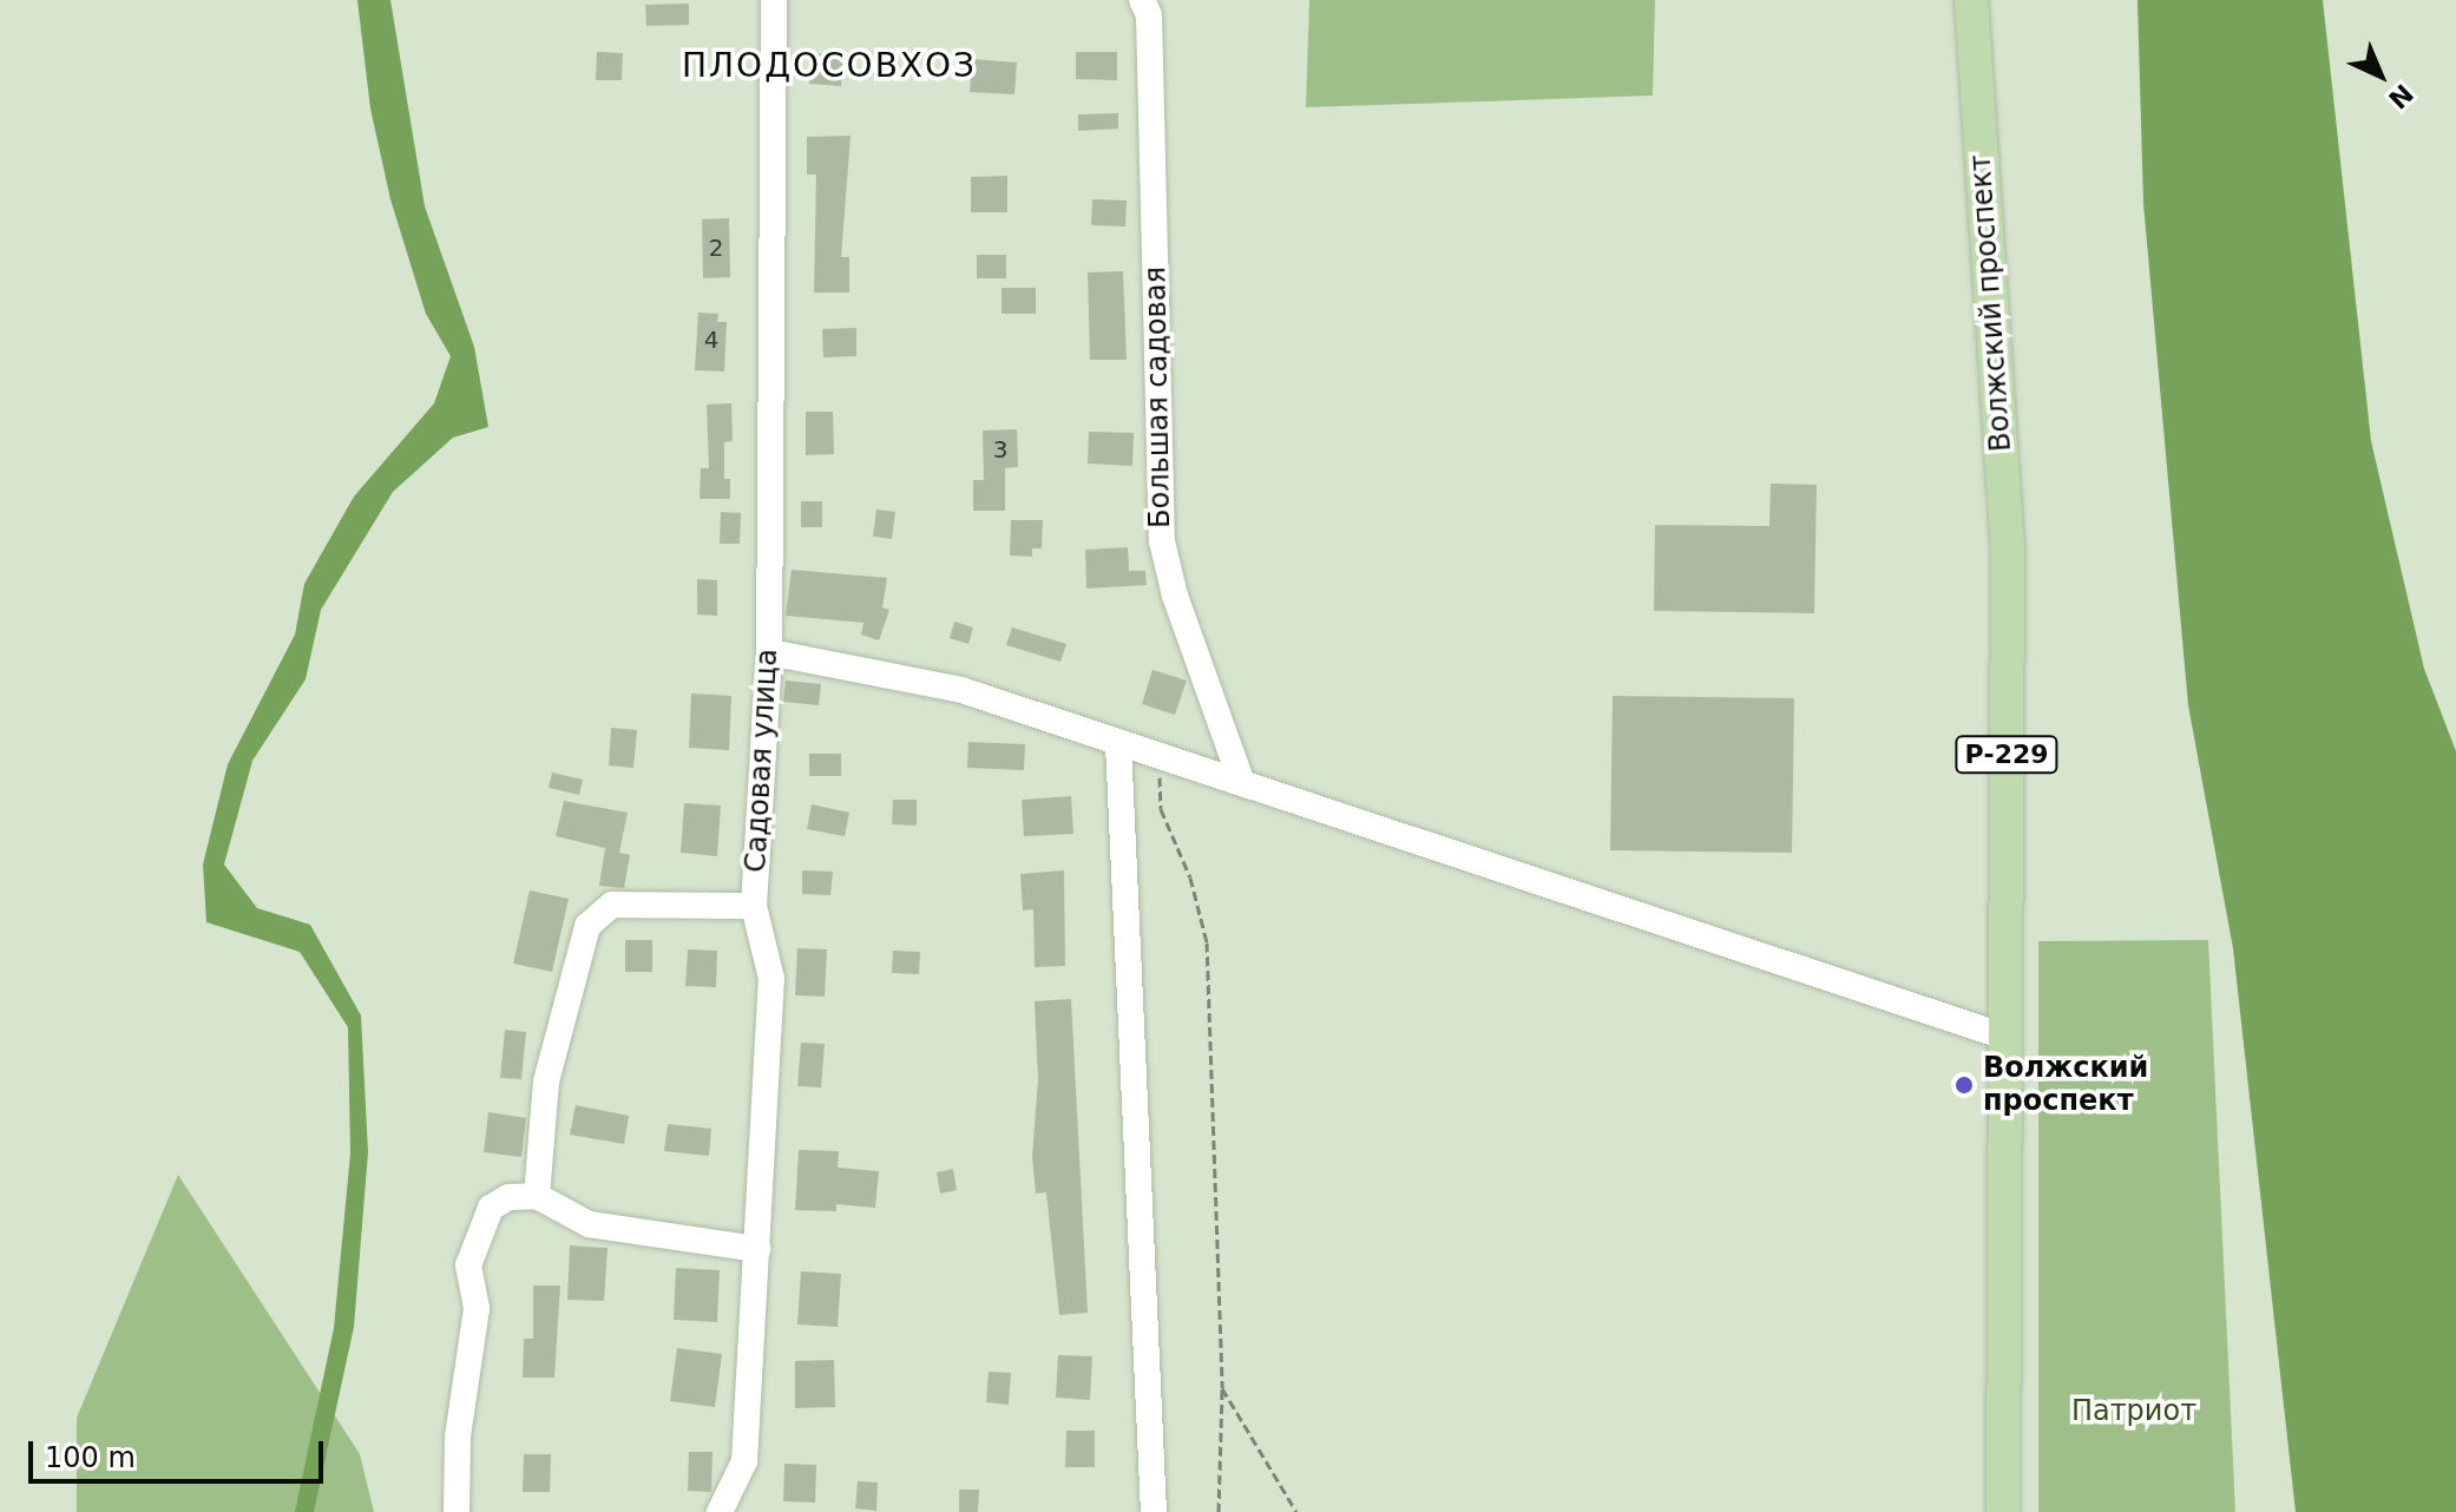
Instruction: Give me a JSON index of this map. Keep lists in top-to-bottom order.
{
  "streets": {
    "main road": ["Волжский проспект", "Р-229"],
    "street": ["Большая садовая", "Садовая улица"]
  },
  "districts": ["ПЛОДОСОВХОЗ"],
  "parks": ["Патриот"],
  "places": ["Волжский проспект"],
  "house_numbers": ["2", "4", "3"],
  "scale_bar": "100 m",
  "north": "bottom right"
}
